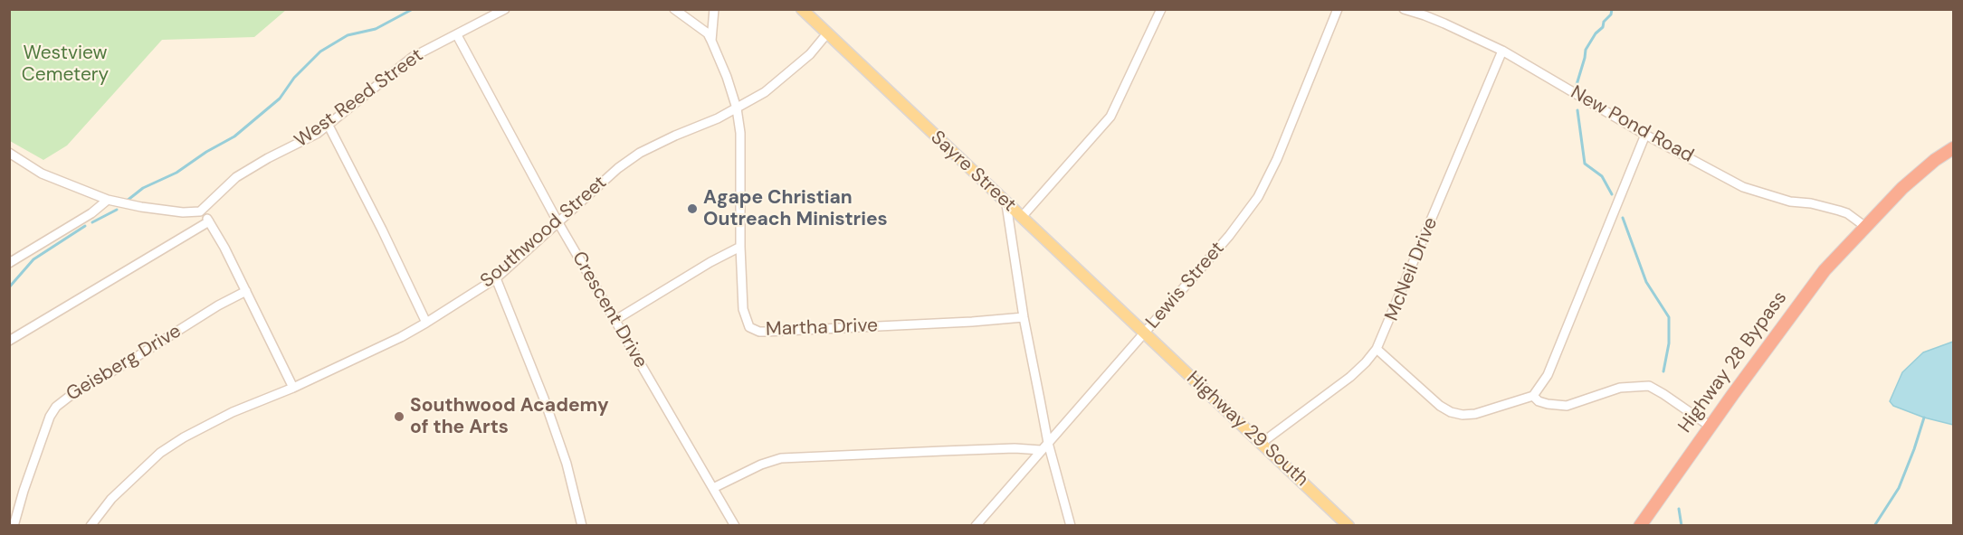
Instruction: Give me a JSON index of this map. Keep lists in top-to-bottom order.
{
  "streets": {
    "highway": ["Highway 28 Bypass"],
    "main road": ["Sayre Street", "Highway 29 South"],
    "street": [
      "West Reed Street",
      "New Pond Road",
      "Southwood Street",
      "McNeil Drive",
      "Lewis Street",
      "Crescent Drive",
      "Martha Drive",
      "Geisberg Drive"
    ]
  },
  "crossings": [
    ["West Reed Street", "Crescent Drive"],
    ["New Pond Road", "McNeil Drive"],
    ["New Pond Road", "Highway 28 Bypass"],
    ["Sayre Street", "Southwood Street"],
    ["Sayre Street", "Lewis Street"],
    ["Sayre Street", "Highway 29 South"],
    ["Southwood Street", "Crescent Drive"],
    ["Southwood Street", "Martha Drive"],
    ["McNeil Drive", "Highway 29 South"],
    ["Lewis Street", "Highway 29 South"]
  ],
  "parks": ["Westview Cemetery"],
  "places": ["Agape Christian Outreach Ministries", "Southwood Academy of the Arts"]
}
